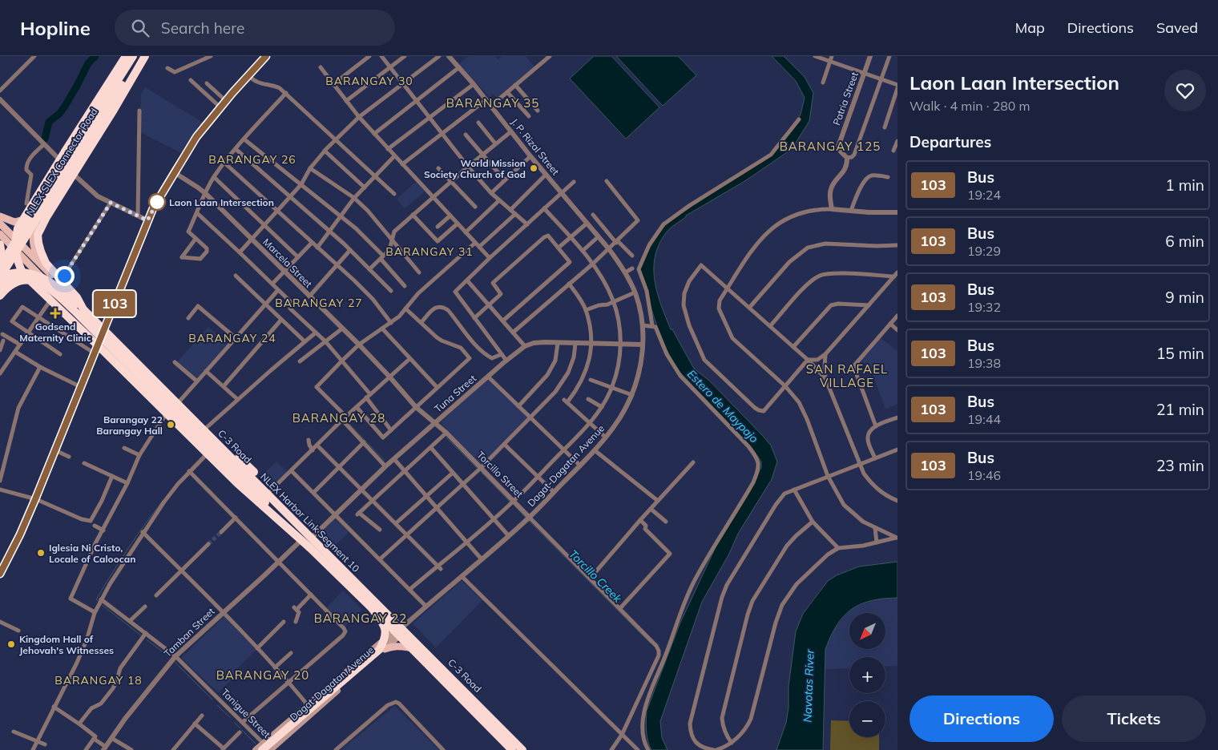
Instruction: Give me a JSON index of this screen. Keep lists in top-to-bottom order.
{
  "streets": {
    "highway": ["NLEX-SLEX Connector Road", "NLEX Harbor Link Segment 10"],
    "main road": ["C-3 Road", "Dagat-Dagatan Avenue"],
    "street": [
      "Patria Street",
      "J. P. Rizal Street",
      "Marcela Street",
      "Tuna Street",
      "Torcillo Street",
      "Tamban Street",
      "Tanigue Street"
    ]
  },
  "crossings": [
    ["J. P. Rizal Street", "Dagat-Dagatan Avenue"],
    ["Marcela Street", "Tuna Street"],
    ["Marcela Street", "Torcillo Street"],
    ["Tuna Street", "C-3 Road"],
    ["Tuna Street", "Dagat-Dagatan Avenue"],
    ["Tuna Street", "Torcillo Street"],
    ["C-3 Road", "Dagat-Dagatan Avenue"],
    ["C-3 Road", "NLEX Harbor Link Segment 10"],
    ["C-3 Road", "Tamban Street"],
    ["Dagat-Dagatan Avenue", "Torcillo Street"],
    ["Dagat-Dagatan Avenue", "Tanigue Street"],
    ["Tamban Street", "Tanigue Street"]
  ],
  "districts": [
    "BARANGAY 30",
    "BARANGAY 35",
    "BARANGAY 125",
    "BARANGAY 26",
    "BARANGAY 31",
    "BARANGAY 27",
    "BARANGAY 24",
    "SAN RAFAEL VILLAGE",
    "BARANGAY 28",
    "BARANGAY 22",
    "BARANGAY 20",
    "BARANGAY 18"
  ],
  "water": ["Estero de Maypajo", "Torcillo Creek", "Navotas River"],
  "places": {
    "other": [
      "World Mission Society Church of God",
      "Laon Laan Intersection",
      "Barangay 22 Barangay Hall",
      "Iglesia Ni Cristo, Locale of Caloocan",
      "Kingdom Hall of Jehovah's Witnesses"
    ],
    "health": ["Godsend Maternity Clinic"]
  },
  "lines": ["bus line 103"],
  "north": "bottom left",
  "page": {
    "header": "Hopline",
    "search": "Search here",
    "nav": ["Map", "Directions", "Saved"],
    "on_map": "103",
    "heading": [
      ["Laon Laan Intersection", "Walk · 4 min · 280 m"],
      "Departures"
    ],
    "list": [
      {
        "mark": "103",
        "name": "Bus",
        "note": "19:24",
        "value": "1 min"
      },
      {
        "mark": "103",
        "name": "Bus",
        "note": "19:29",
        "value": "6 min"
      },
      {
        "mark": "103",
        "name": "Bus",
        "note": "19:32",
        "value": "9 min"
      },
      {
        "mark": "103",
        "name": "Bus",
        "note": "19:38",
        "value": "15 min"
      },
      {
        "mark": "103",
        "name": "Bus",
        "note": "19:44",
        "value": "21 min"
      },
      {
        "mark": "103",
        "name": "Bus",
        "note": "19:46",
        "value": "23 min"
      }
    ],
    "map_buttons": ["+", "−"],
    "buttons": ["Directions", "Tickets"]
  }
}
